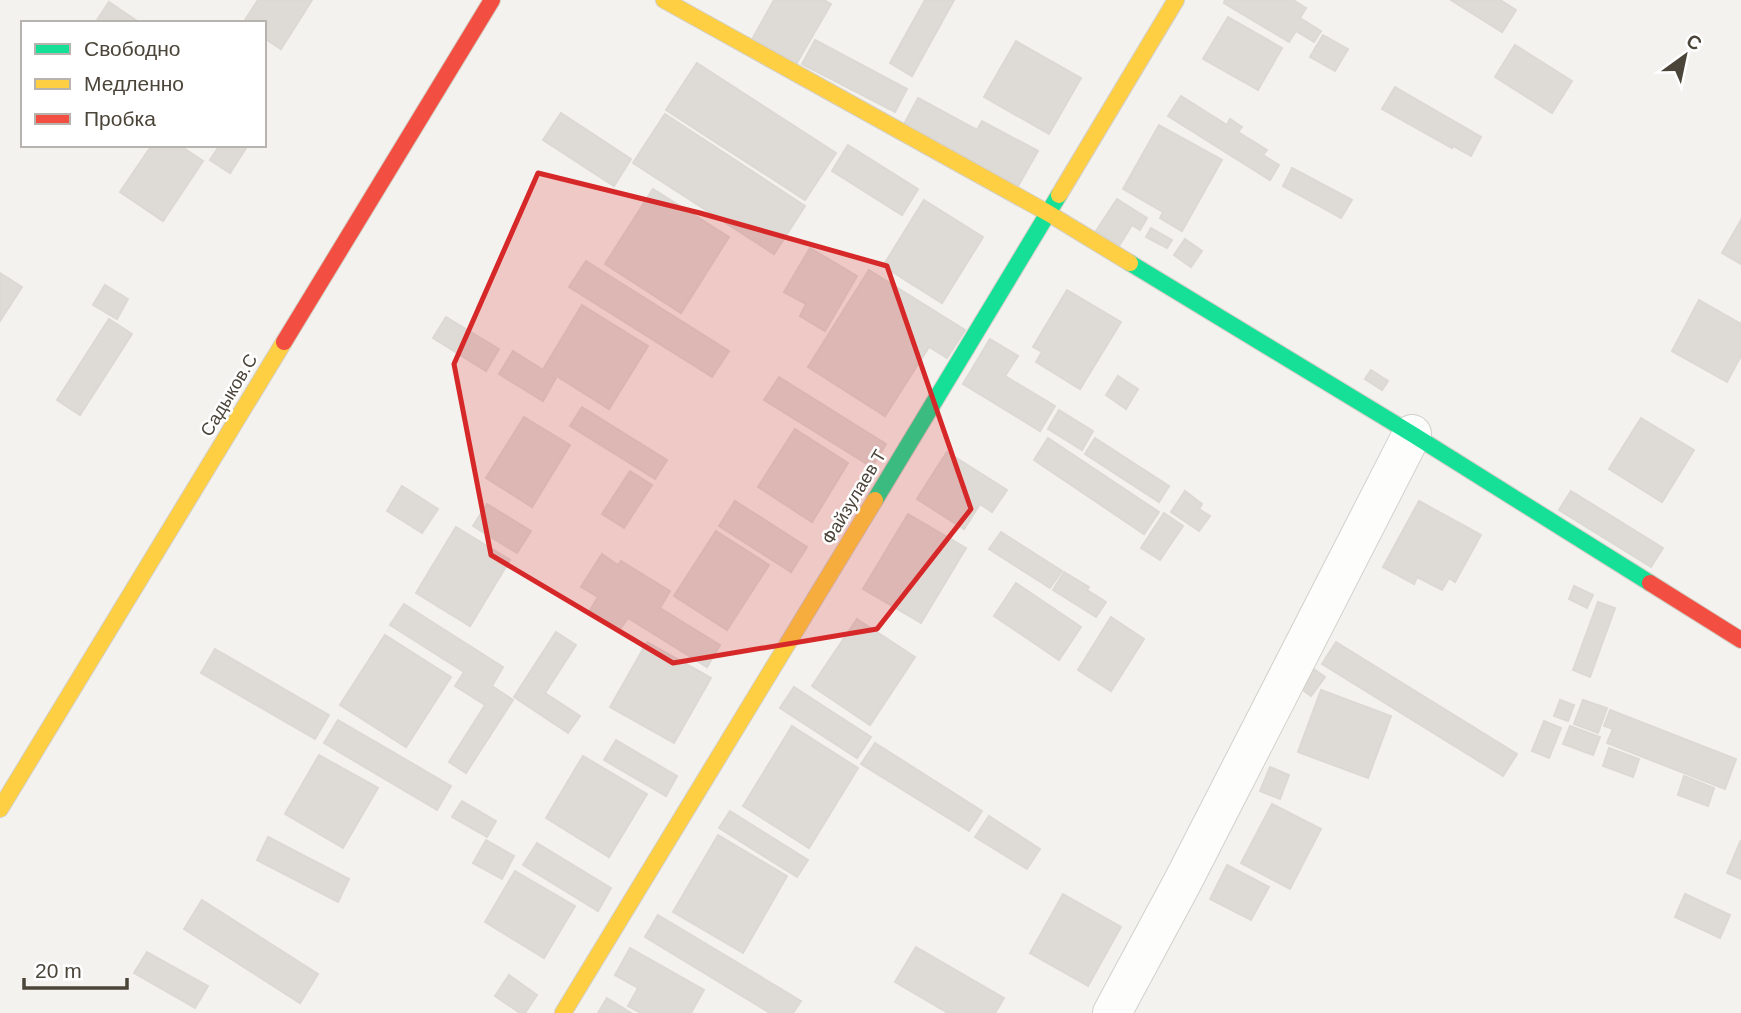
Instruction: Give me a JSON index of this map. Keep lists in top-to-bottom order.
{
  "streets": {
    "street": ["Садыков.С", "Файзулаев Т"]
  },
  "legend": ["Свободно", "Медленно", "Пробка"],
  "scale_bar": "20 m",
  "north": "top right"
}
